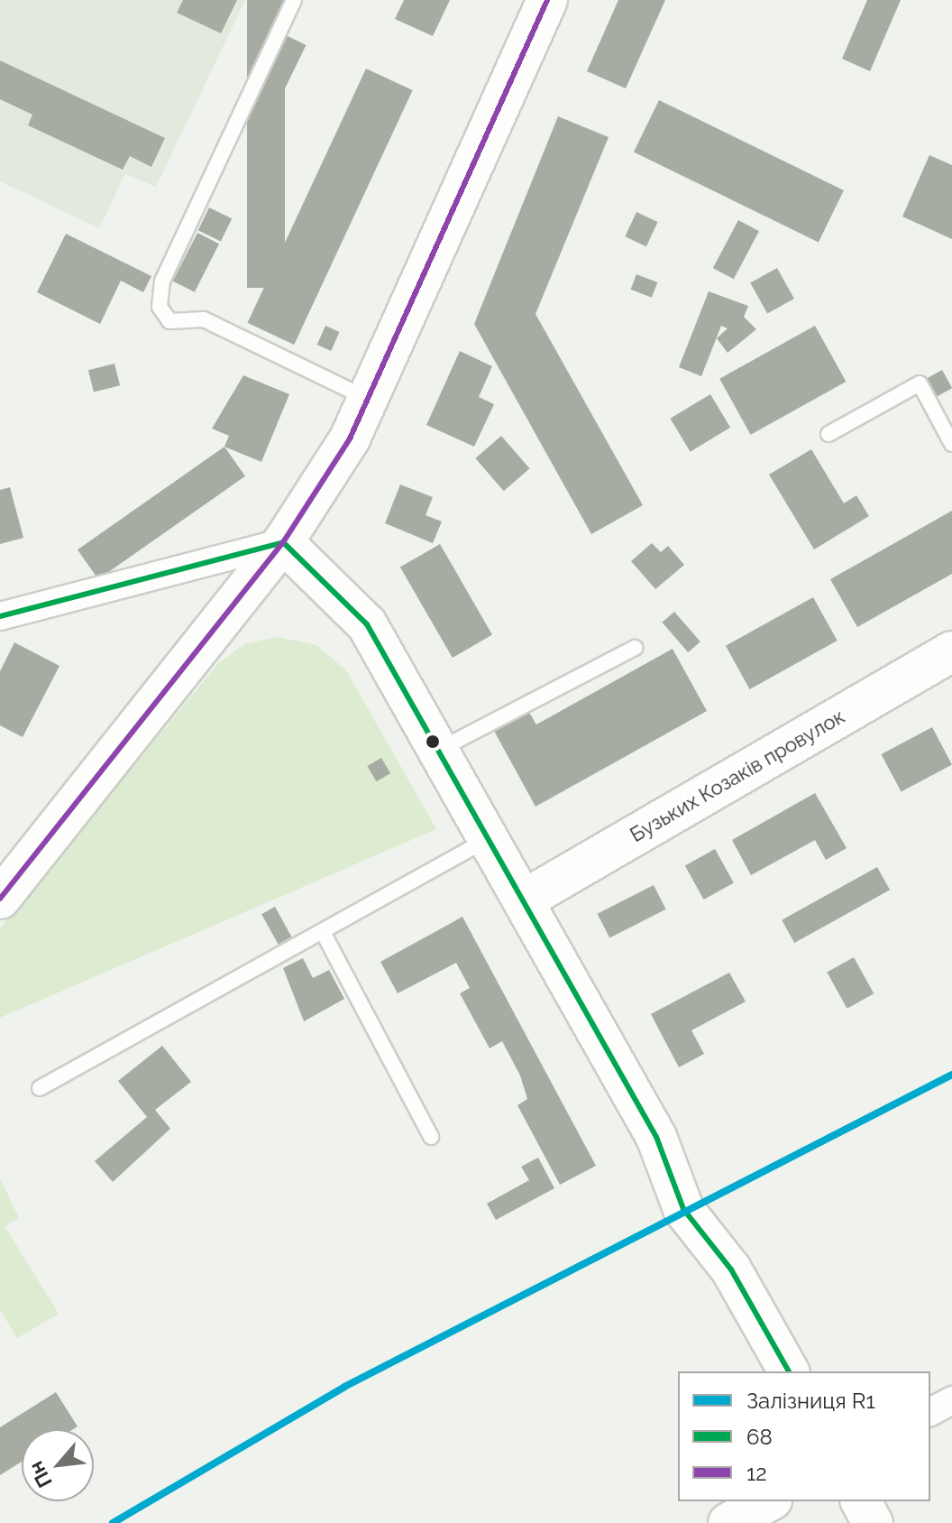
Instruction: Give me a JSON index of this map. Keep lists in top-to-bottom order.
{
  "streets": {
    "main road": ["Бузьких Козаків провулок"]
  },
  "lines": ["transit line 12", "transit line 68", "rail line R1"],
  "legend": ["Залізниця R1", "68", "12"],
  "north": "bottom left"
}
